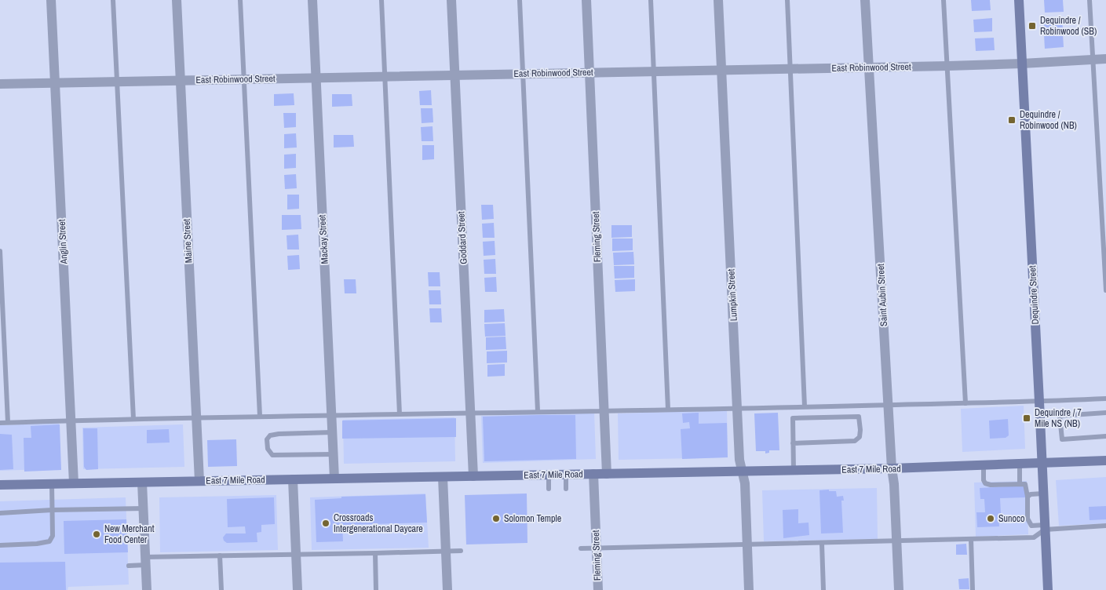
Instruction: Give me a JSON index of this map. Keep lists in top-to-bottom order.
{
  "streets": {
    "street": [
      "East Robinwood Street",
      "Fleming Street",
      "Goddard Street",
      "Mackay Street",
      "Maine Street",
      "Anglin Street",
      "Lumpkin Street",
      "Saint Aubin Street",
      "Dequindre Street",
      "East 7 Mile Road"
    ]
  },
  "crossings": [
    ["East Robinwood Street", "Fleming Street"],
    ["East Robinwood Street", "Goddard Street"],
    ["East Robinwood Street", "Mackay Street"],
    ["East Robinwood Street", "Maine Street"],
    ["East Robinwood Street", "Anglin Street"],
    ["East Robinwood Street", "Lumpkin Street"],
    ["East Robinwood Street", "Saint Aubin Street"],
    ["East Robinwood Street", "Dequindre Street"],
    ["Fleming Street", "East 7 Mile Road"],
    ["Goddard Street", "East 7 Mile Road"],
    ["Mackay Street", "East 7 Mile Road"],
    ["Maine Street", "East 7 Mile Road"],
    ["Anglin Street", "East 7 Mile Road"],
    ["Lumpkin Street", "East 7 Mile Road"],
    ["Saint Aubin Street", "East 7 Mile Road"],
    ["Dequindre Street", "East 7 Mile Road"]
  ],
  "places": {
    "transit": ["Dequindre / Robinwood (SB)", "Dequindre / Robinwood (NB)", "Dequindre / 7 Mile NS (NB)"],
    "other": [
      "Solomon Temple",
      "Sunoco",
      "Crossroads Intergenerational Daycare",
      "New Merchant Food Center"
    ]
  }
}
